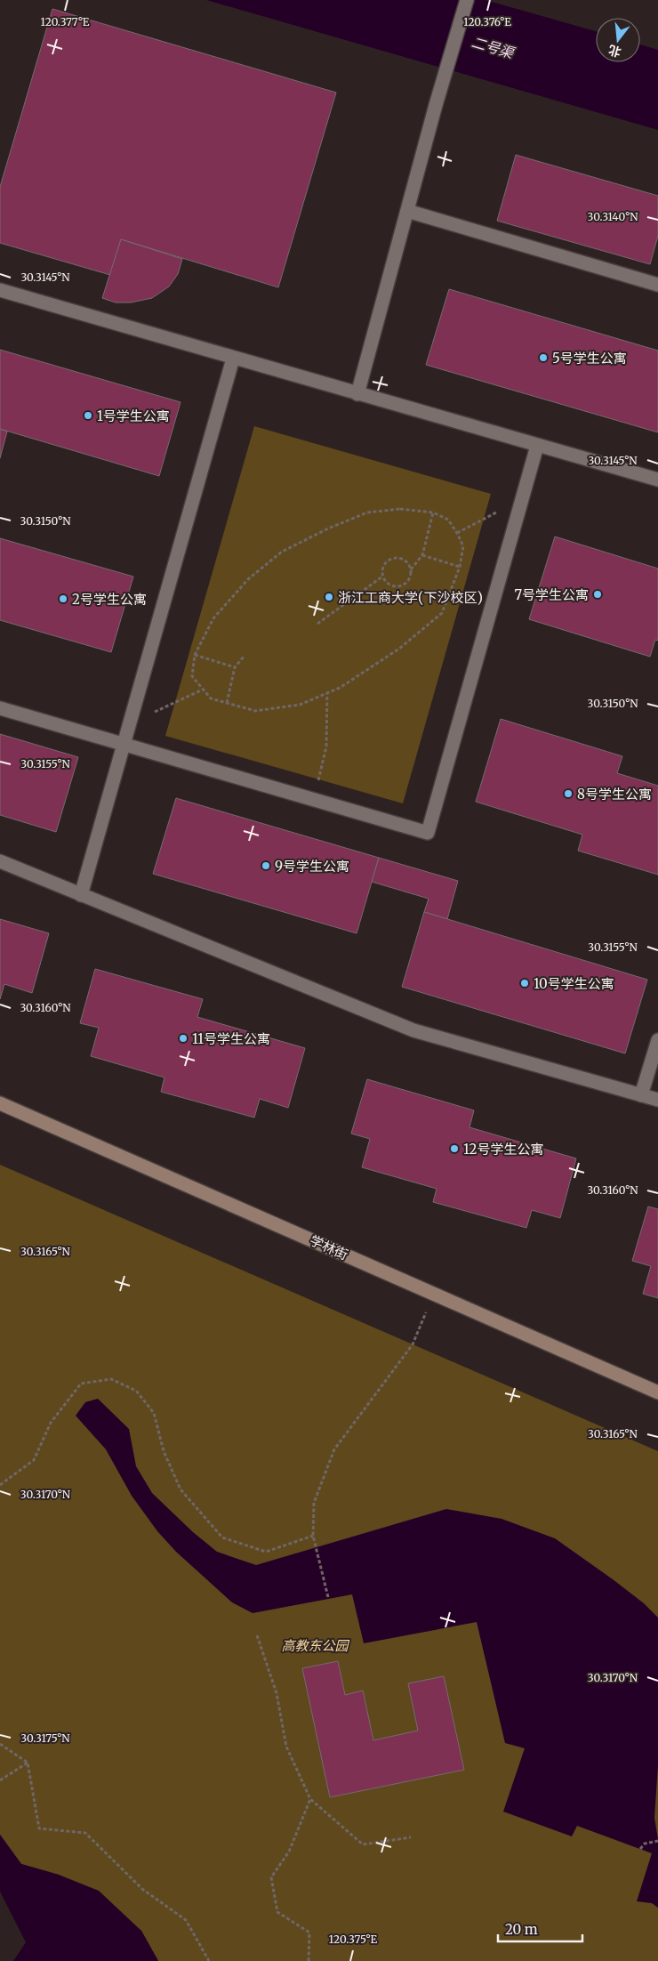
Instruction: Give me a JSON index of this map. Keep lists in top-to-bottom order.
{
  "streets": {
    "main road": ["学林街"]
  },
  "water": ["二号渠"],
  "parks": ["高教东公园"],
  "places": [
    "5号学生公寓",
    "1号学生公寓",
    "7号学生公寓",
    "浙江工商大学(下沙校区)",
    "2号学生公寓",
    "8号学生公寓",
    "9号学生公寓",
    "10号学生公寓",
    "11号学生公寓",
    "12号学生公寓"
  ],
  "scale_bar": "20 m",
  "north": "bottom",
  "coordinates": [
    "120.377°E",
    "120.376°E",
    "30.3140°N",
    "30.3145°N",
    "30.3150°N",
    "30.3155°N",
    "30.3160°N",
    "30.3165°N",
    "30.3170°N",
    "30.3175°N",
    "120.375°E"
  ]
}
